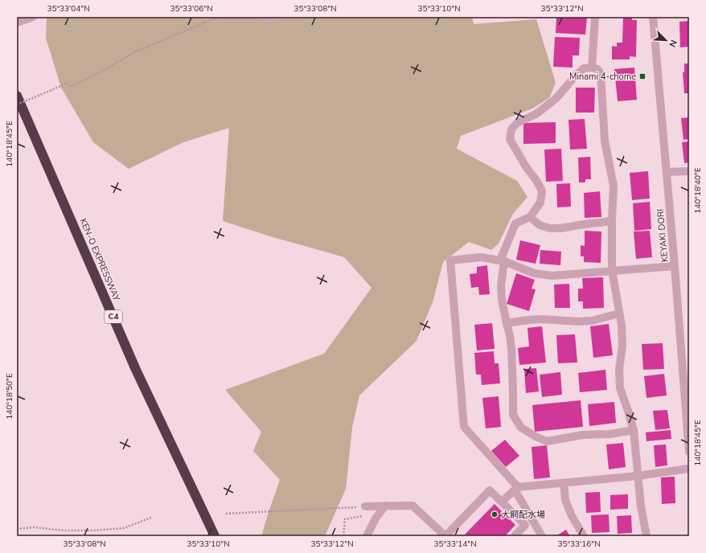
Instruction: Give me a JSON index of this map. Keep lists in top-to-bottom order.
{
  "streets": {
    "highway": ["KEN-O EXPRESSWAY", "C4"],
    "street": ["KEYAKI DORI"]
  },
  "places": {
    "transit": ["Minami 4-chome"],
    "other": ["大網配水場"]
  },
  "north": "bottom right",
  "coordinates": [
    "35°33'04\"N",
    "35°33'06\"N",
    "35°33'08\"N",
    "35°33'10\"N",
    "35°33'12\"N",
    "140°18'45\"E",
    "140°18'40\"E",
    "140°18'50\"E",
    "35°33'14\"N",
    "35°33'16\"N"
  ]
}
